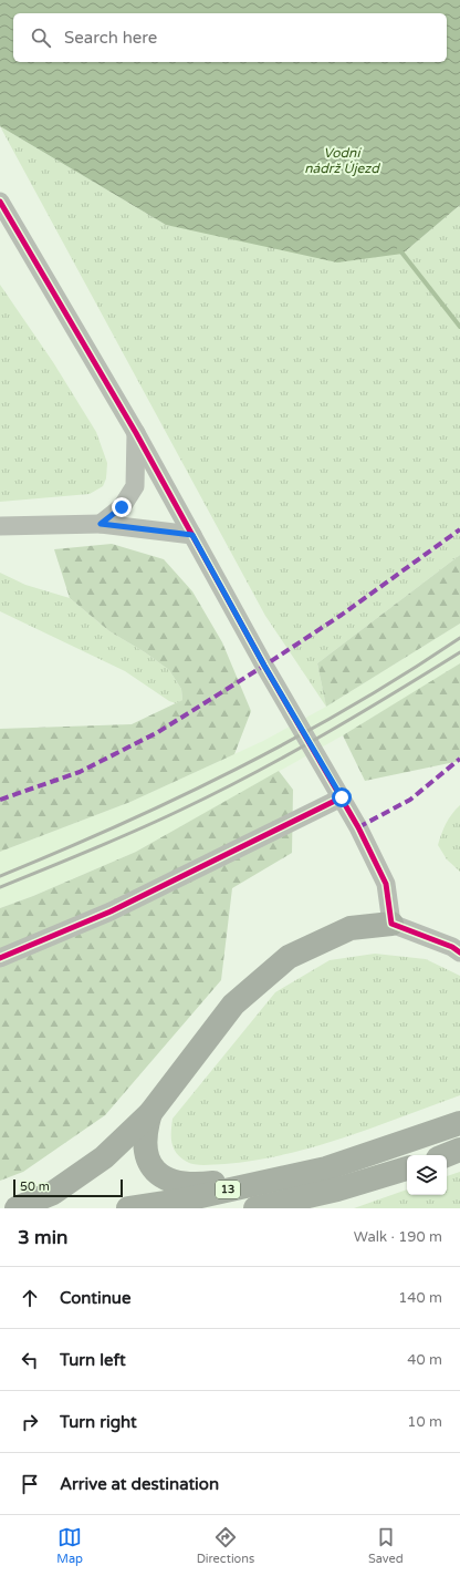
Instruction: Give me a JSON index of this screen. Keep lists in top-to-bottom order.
{
  "streets": {
    "highway": ["13"]
  },
  "water": ["Vodní nádrž Újezd"],
  "scale_bar": "50 m",
  "page": {
    "search": "Search here",
    "scale": "50 m",
    "heading": ["3 min", "Walk · 190 m"],
    "list": [
      ["Continue", "140 m"],
      ["Turn left", "40 m"],
      ["Turn right", "10 m"],
      "Arrive at destination"
    ],
    "nav": ["Map", "Directions", "Saved"]
  }
}
